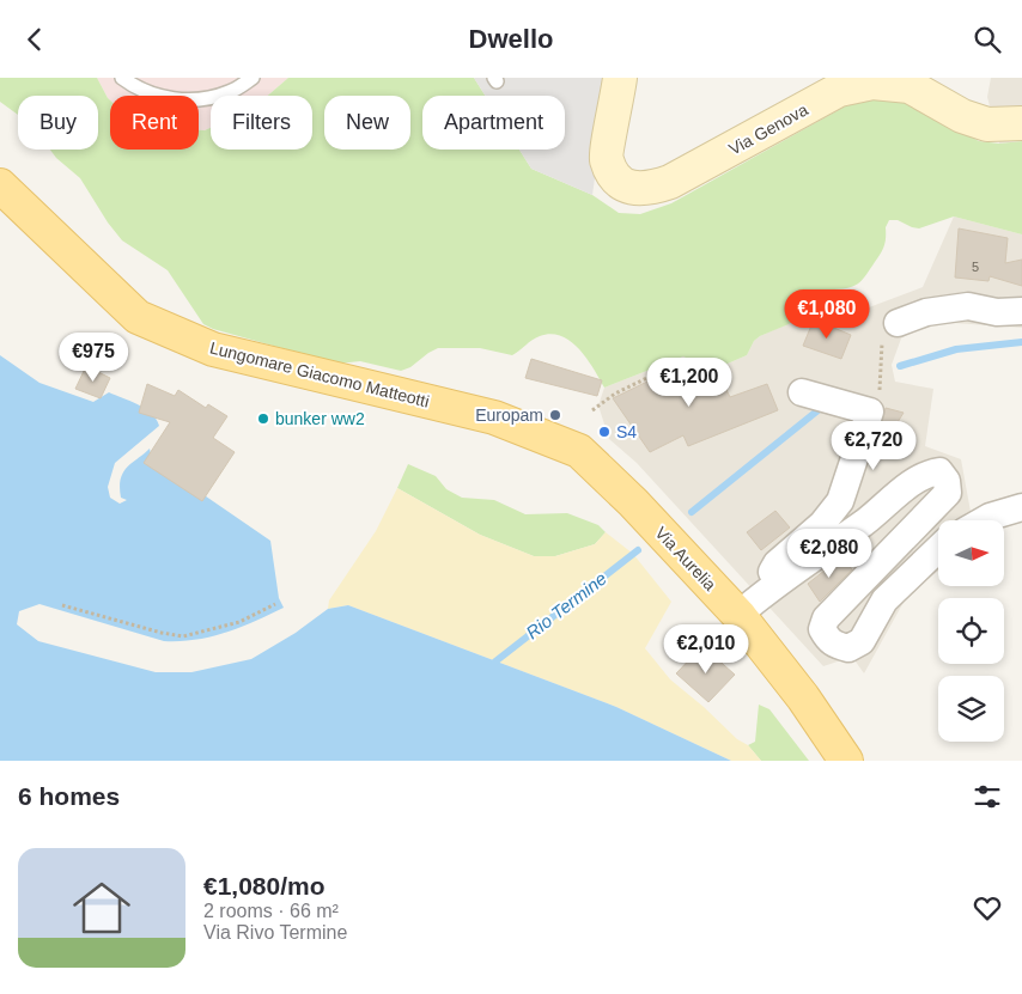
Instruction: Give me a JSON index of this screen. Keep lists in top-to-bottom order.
{
  "streets": {
    "main road": ["Lungomare Giacomo Matteotti", "Via Aurelia"],
    "street": ["Via Genova"]
  },
  "crossings": [
    ["Lungomare Giacomo Matteotti", "Via Aurelia"]
  ],
  "water": ["Rio Termine"],
  "places": ["Europam", "bunker ww2", "S4"],
  "house_numbers": ["5"],
  "north": "right",
  "page": {
    "header": "Dwello",
    "chip": [
      "Buy",
      "Rent",
      "Filters",
      "New",
      "Apartment"
    ],
    "price": [
      "€1,080",
      "€975",
      "€1,200",
      "€2,720",
      "€2,080",
      "€2,010"
    ],
    "heading": "6 homes",
    "list": [
      {
        "name": "€1,080/mo",
        "note": "2 rooms · 66 m² · Via Rivo Termine"
      }
    ]
  }
}
